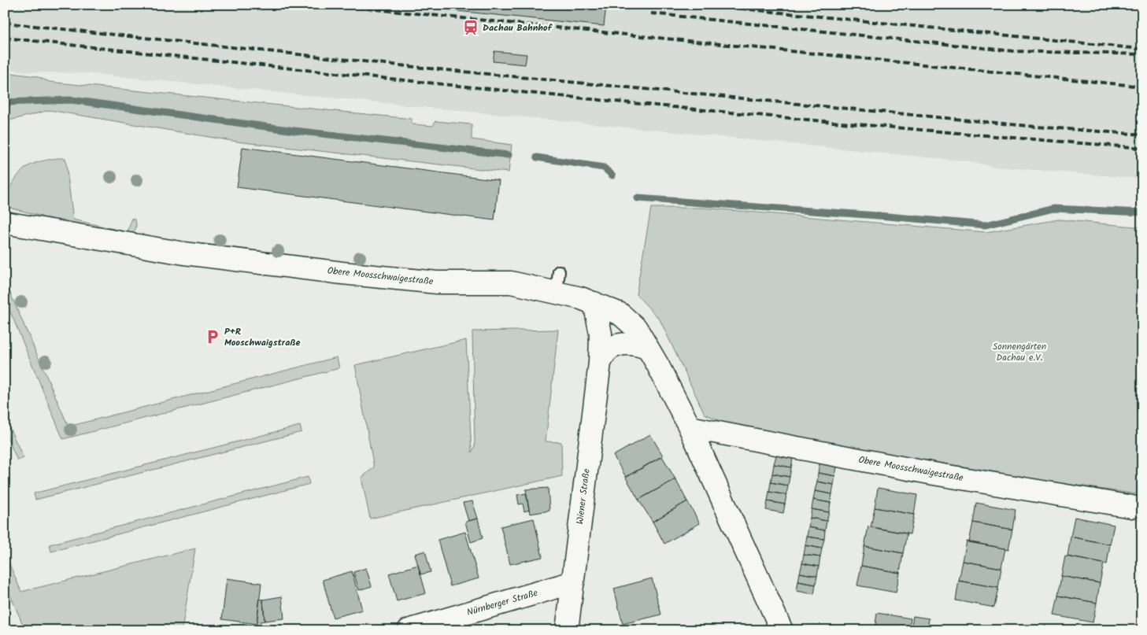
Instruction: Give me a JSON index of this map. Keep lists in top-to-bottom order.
{
  "streets": {
    "street": ["Obere Moosschwaigestraße", "Wiener Straße", "Nürnberger Straße"]
  },
  "crossings": [
    ["Obere Moosschwaigestraße", "Wiener Straße"],
    ["Wiener Straße", "Nürnberger Straße"]
  ],
  "parks": ["Sonnengärten Dachau e.V."],
  "places": {
    "station": ["Dachau Bahnhof"],
    "parking": ["P+R Mooschwaigstraße"]
  }
}
